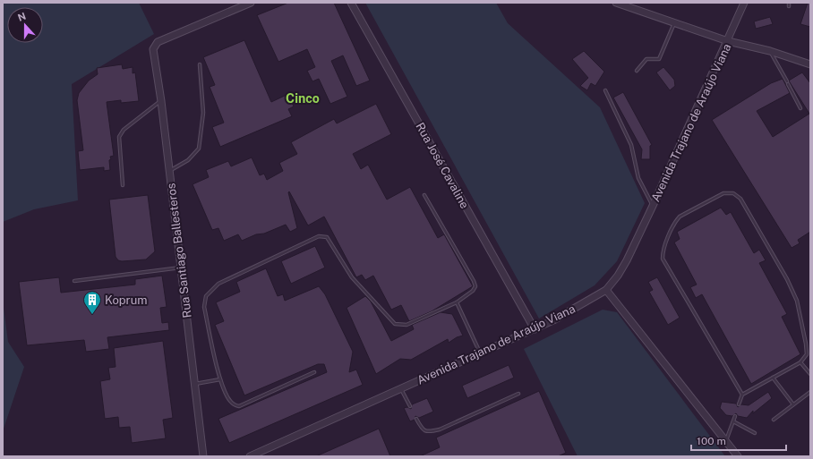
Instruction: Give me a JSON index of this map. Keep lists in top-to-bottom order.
{
  "streets": {
    "street": ["Avenida Trajano de Araújo Viana", "Rua José Cavaline", "Rua Santiago Ballesteros"]
  },
  "crossings": [
    ["Avenida Trajano de Araújo Viana", "Rua José Cavaline"]
  ],
  "districts": ["Cinco"],
  "places": {
    "building": ["Koprum"]
  },
  "scale_bar": "100 m",
  "north": "top"
}
